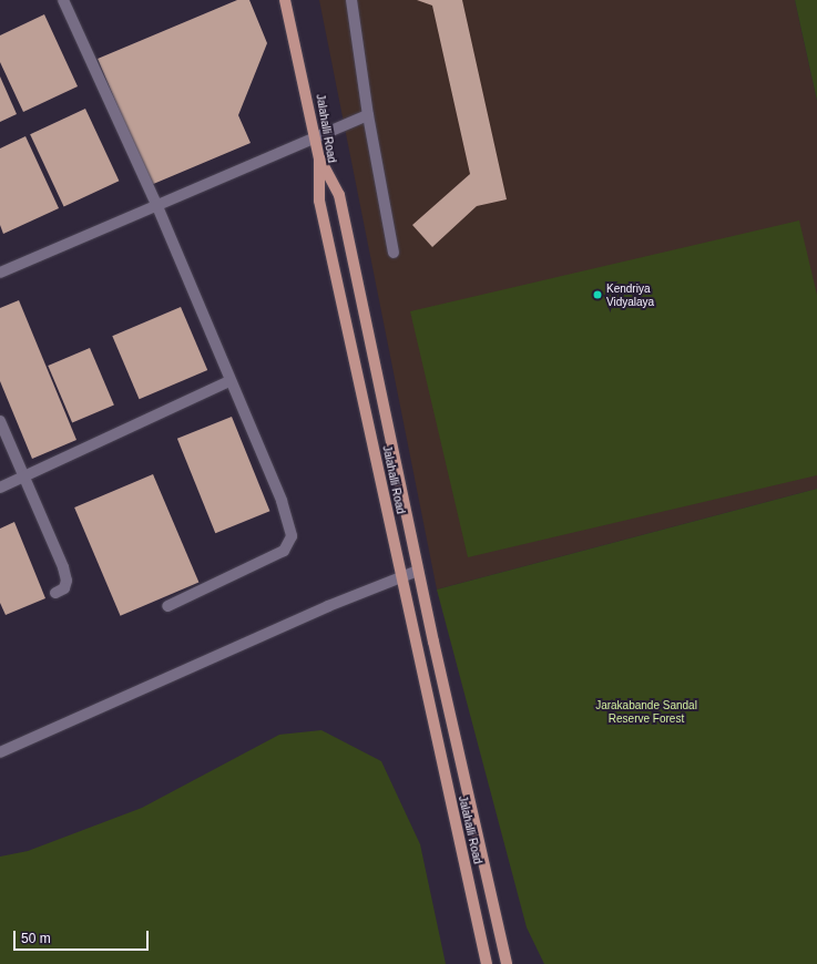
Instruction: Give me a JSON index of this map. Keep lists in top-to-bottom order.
{
  "streets": {
    "main road": ["Jalahalli Road"]
  },
  "parks": ["Jarakabande Sandal Reserve Forest"],
  "places": ["Kendriya Vidyalaya"],
  "scale_bar": "50 m"
}
